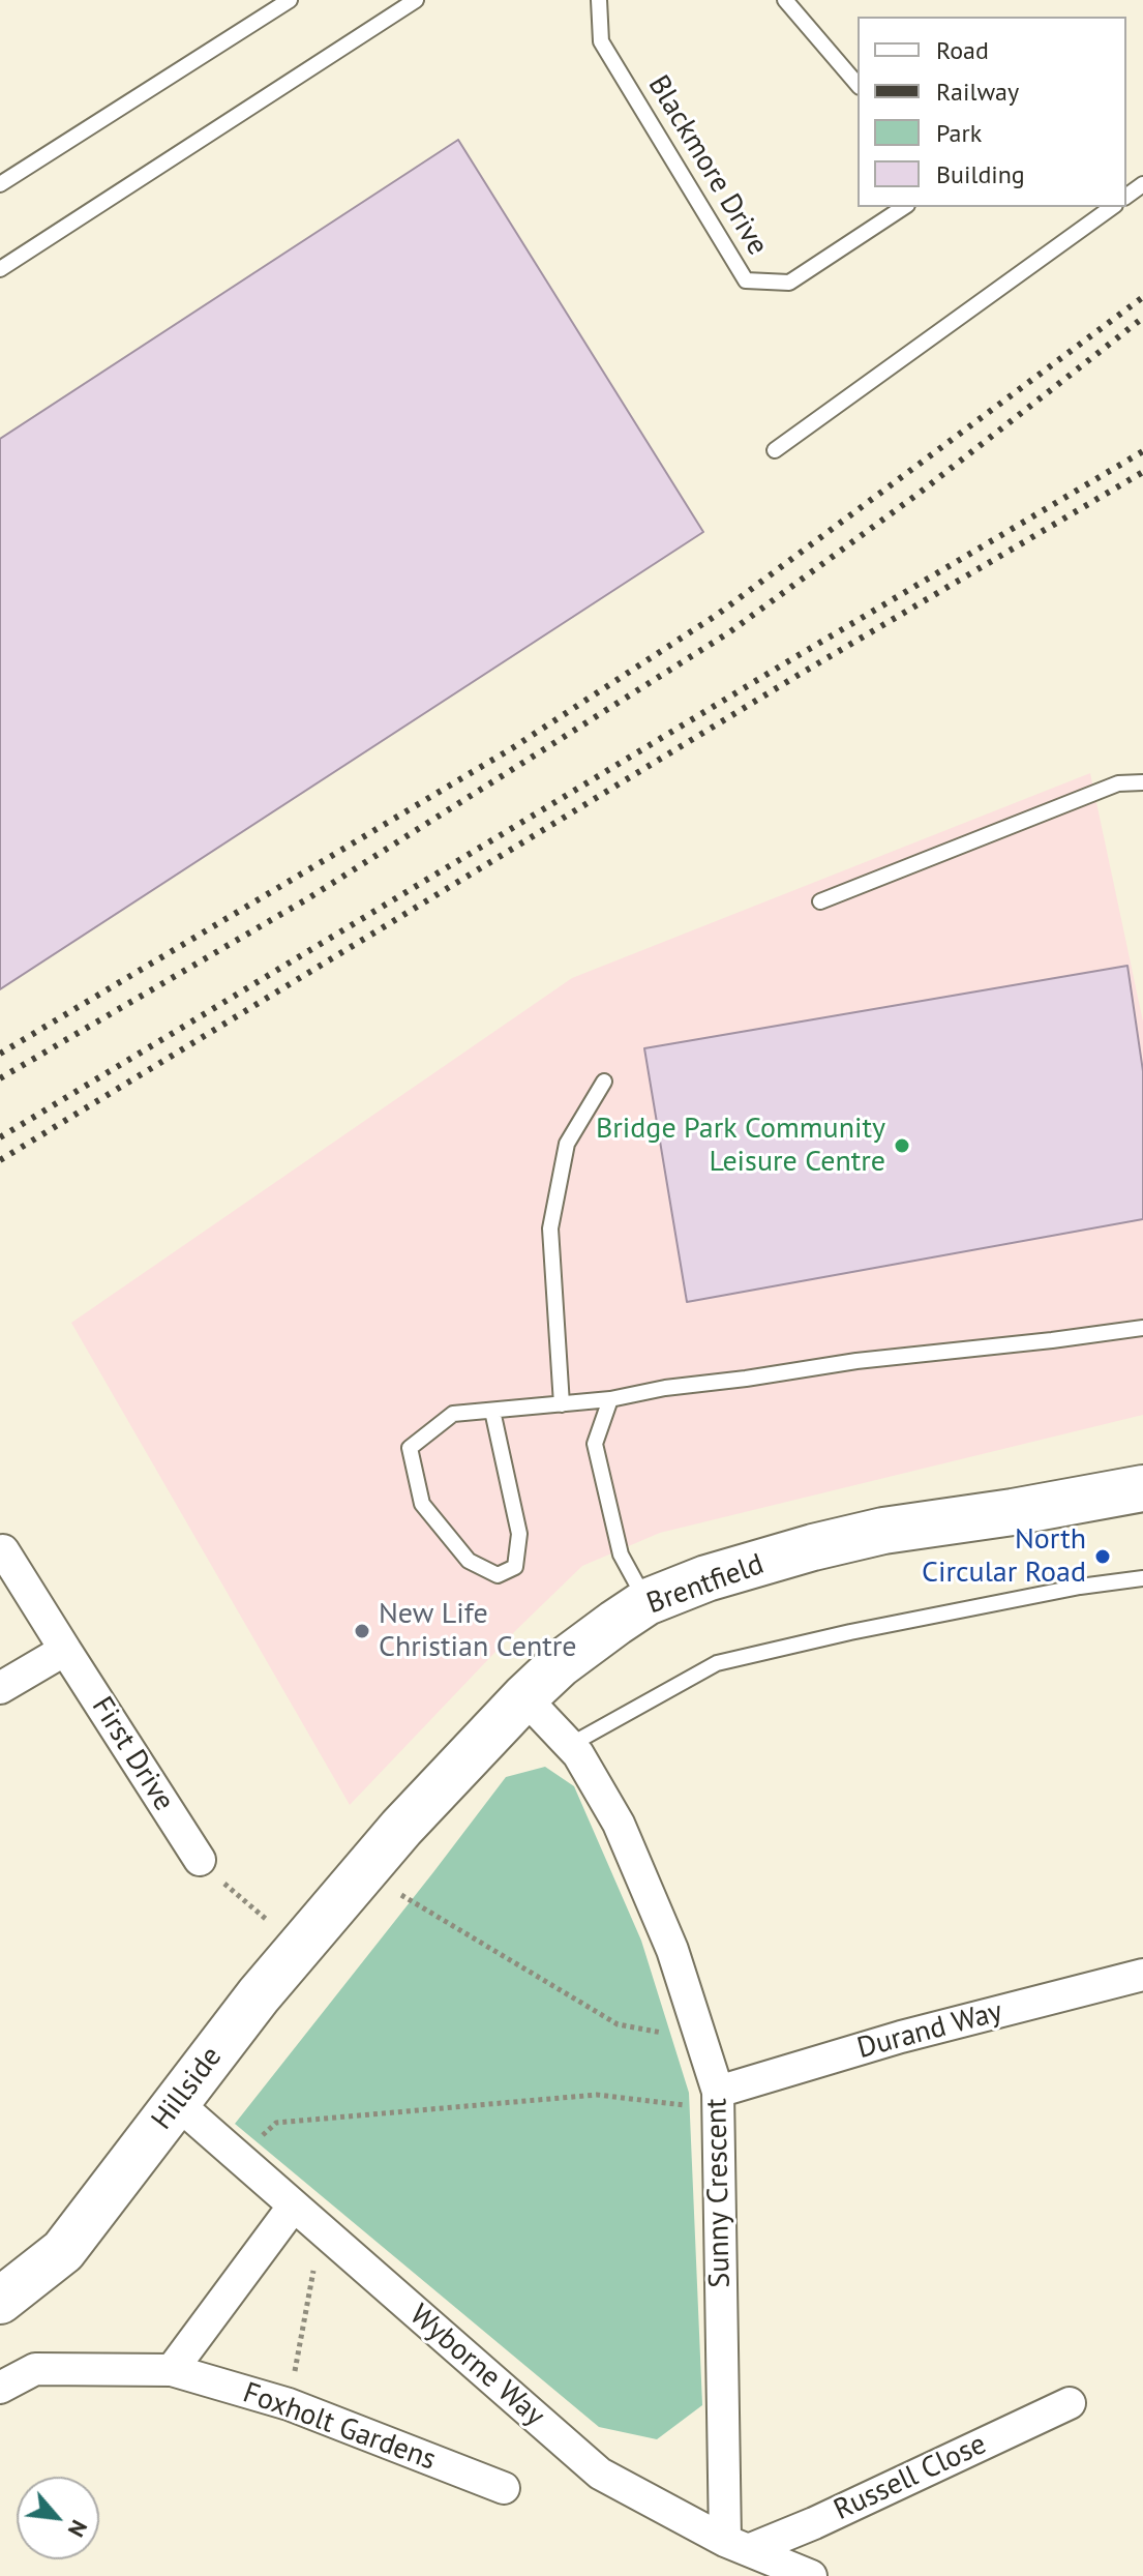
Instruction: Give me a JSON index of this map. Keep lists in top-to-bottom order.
{
  "streets": {
    "main road": ["Brentfield", "Hillside"],
    "street": [
      "First Drive",
      "Durand Way",
      "Sunny Crescent",
      "Wyborne Way",
      "Foxholt Gardens",
      "Russell Close"
    ],
    "lane": ["Blackmore Drive"]
  },
  "crossings": [
    ["Brentfield", "Hillside"],
    ["Brentfield", "Sunny Crescent"],
    ["Durand Way", "Sunny Crescent"],
    ["Hillside", "Wyborne Way"],
    ["Sunny Crescent", "Wyborne Way"],
    ["Sunny Crescent", "Russell Close"],
    ["Wyborne Way", "Russell Close"]
  ],
  "places": ["Bridge Park Community Leisure Centre", "North Circular Road", "New Life Christian Centre"],
  "legend": [
    "Road",
    "Railway",
    "Park",
    "Building"
  ],
  "north": "bottom right"
}
